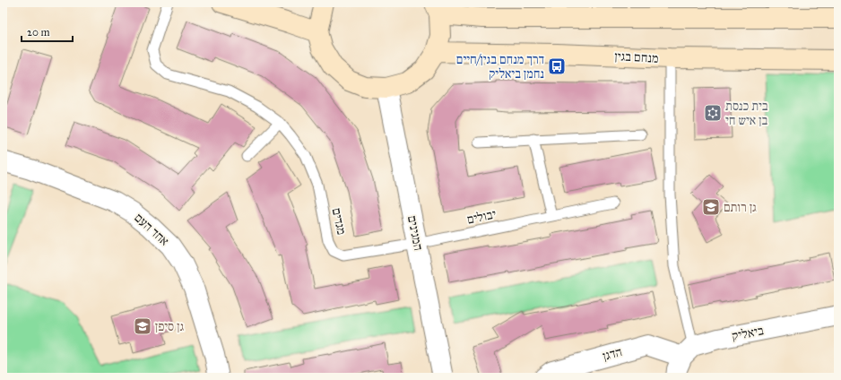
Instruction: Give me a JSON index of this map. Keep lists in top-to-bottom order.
{
  "streets": {
    "main road": ["מנחם בגין"],
    "street": [
      "אחד העם",
      "המגינים",
      "ביאליק",
      "הדגן"
    ],
    "lane": ["יבולים", "מגדים"]
  },
  "crossings": [
    ["יבולים", "מגדים"],
    ["יבולים", "המגינים"],
    ["מגדים", "המגינים"],
    ["ביאליק", "הדגן"]
  ],
  "places": {
    "bus stop": ["דרך מנחם בגין/חיים נחמן ביאליק"],
    "synagogue": ["בית כנסת בן איש חי"],
    "school or university": ["גן רותם", "גן סיפן"]
  },
  "scale_bar": "20 m"
}
